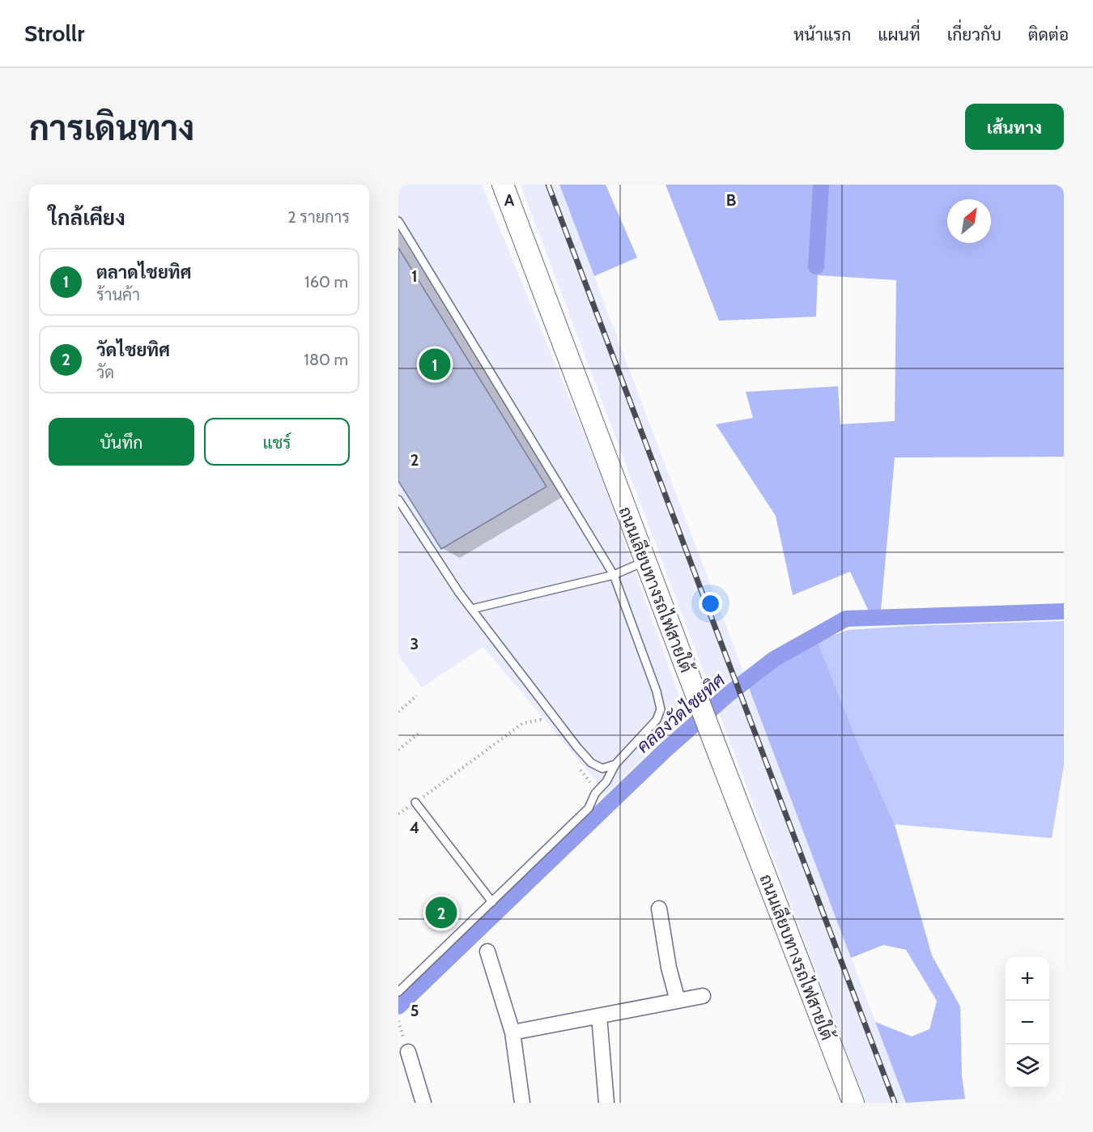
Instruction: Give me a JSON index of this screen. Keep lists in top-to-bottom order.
{
  "streets": {
    "main road": ["ถนนเลียบทางรถไฟสายใต้"]
  },
  "water": ["คลองวัดไชยทิศ"],
  "north": "top right",
  "page": {
    "header": "Strollr",
    "nav": [
      "หน้าแรก",
      "แผนที่",
      "เกี่ยวกับ",
      "ติดต่อ"
    ],
    "title": "การเดินทาง",
    "buttons": [
      "เส้นทาง",
      ["บันทึก", "แชร์"]
    ],
    "heading": ["ใกล้เคียง", "2 รายการ"],
    "list": [
      {
        "mark": "1",
        "name": "ตลาดไชยทิศ",
        "note": "ร้านค้า",
        "value": "160 m"
      },
      {
        "mark": "2",
        "name": "วัดไชยทิศ",
        "note": "วัด",
        "value": "180 m"
      }
    ],
    "pins": ["1", "2"],
    "map_buttons": ["+", "−"]
  },
  "grid": {
    "columns": ["A", "B"],
    "rows": [
      "1",
      "2",
      "3",
      "4",
      "5"
    ]
  }
}
